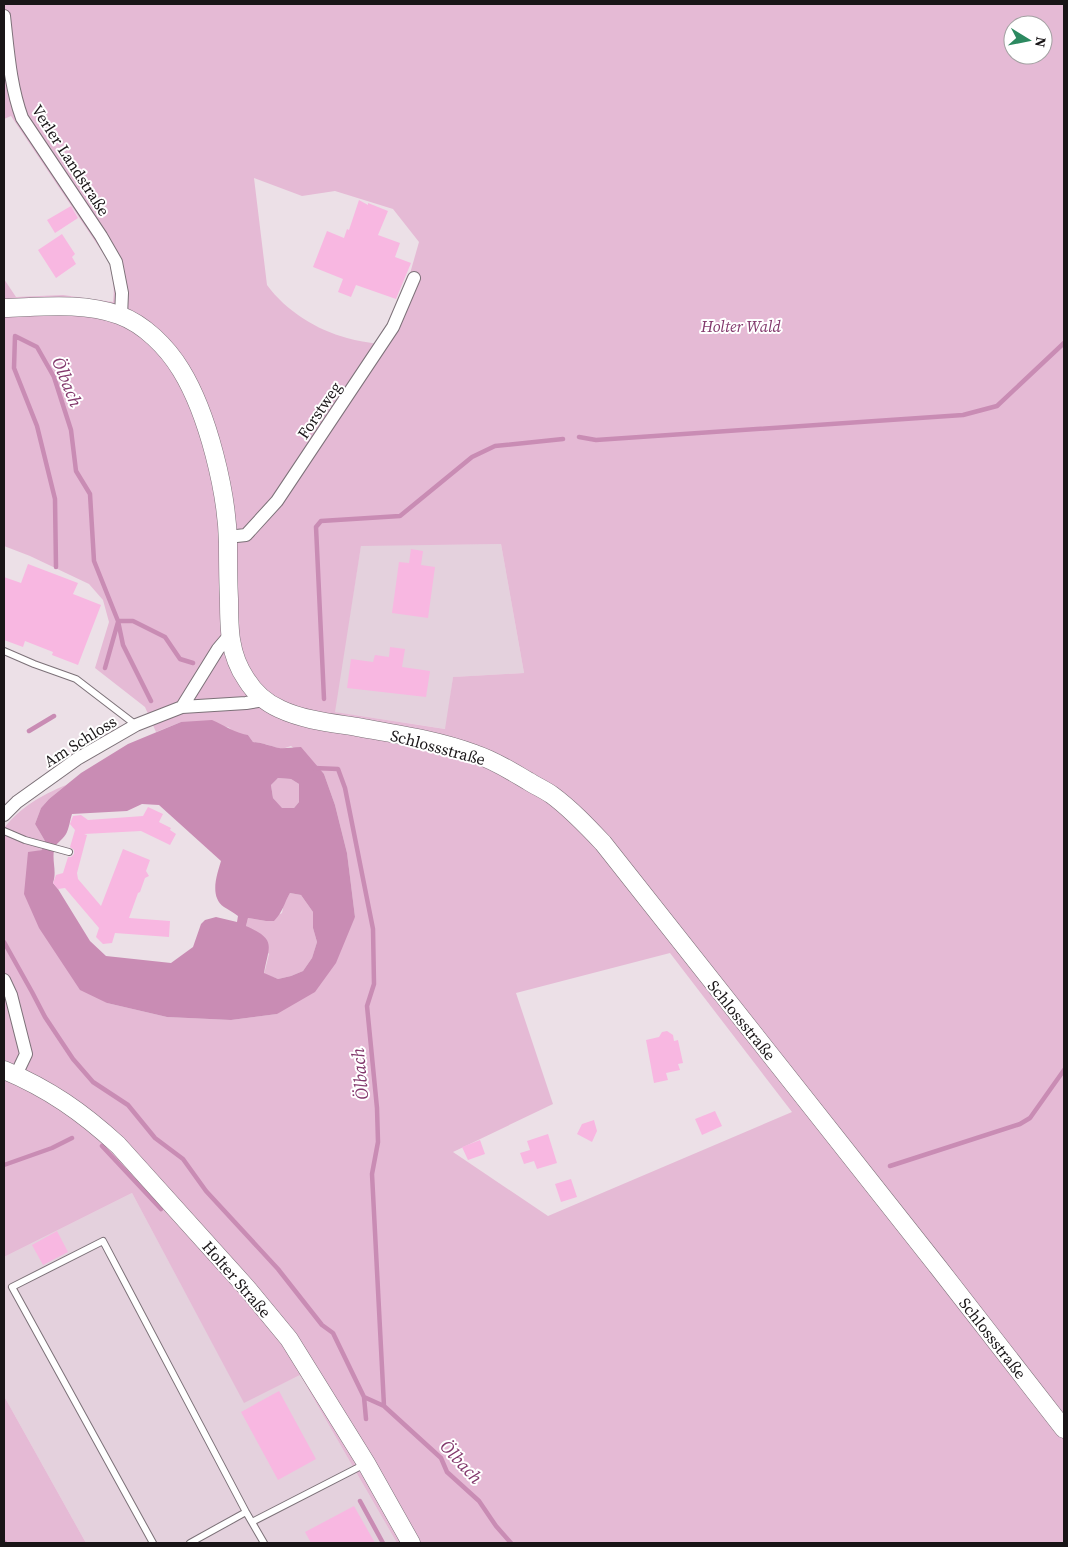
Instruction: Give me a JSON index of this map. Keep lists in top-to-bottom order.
{
  "streets": {
    "main road": ["Schlossstraße", "Holter Straße"],
    "street": ["Verler Landstraße", "Forstweg", "Am Schloss"]
  },
  "crossings": [
    ["Verler Landstraße", "Schlossstraße"],
    ["Forstweg", "Schlossstraße"],
    ["Am Schloss", "Schlossstraße"]
  ],
  "water": ["Ölbach"],
  "parks": ["Holter Wald"],
  "north": "right"
}
